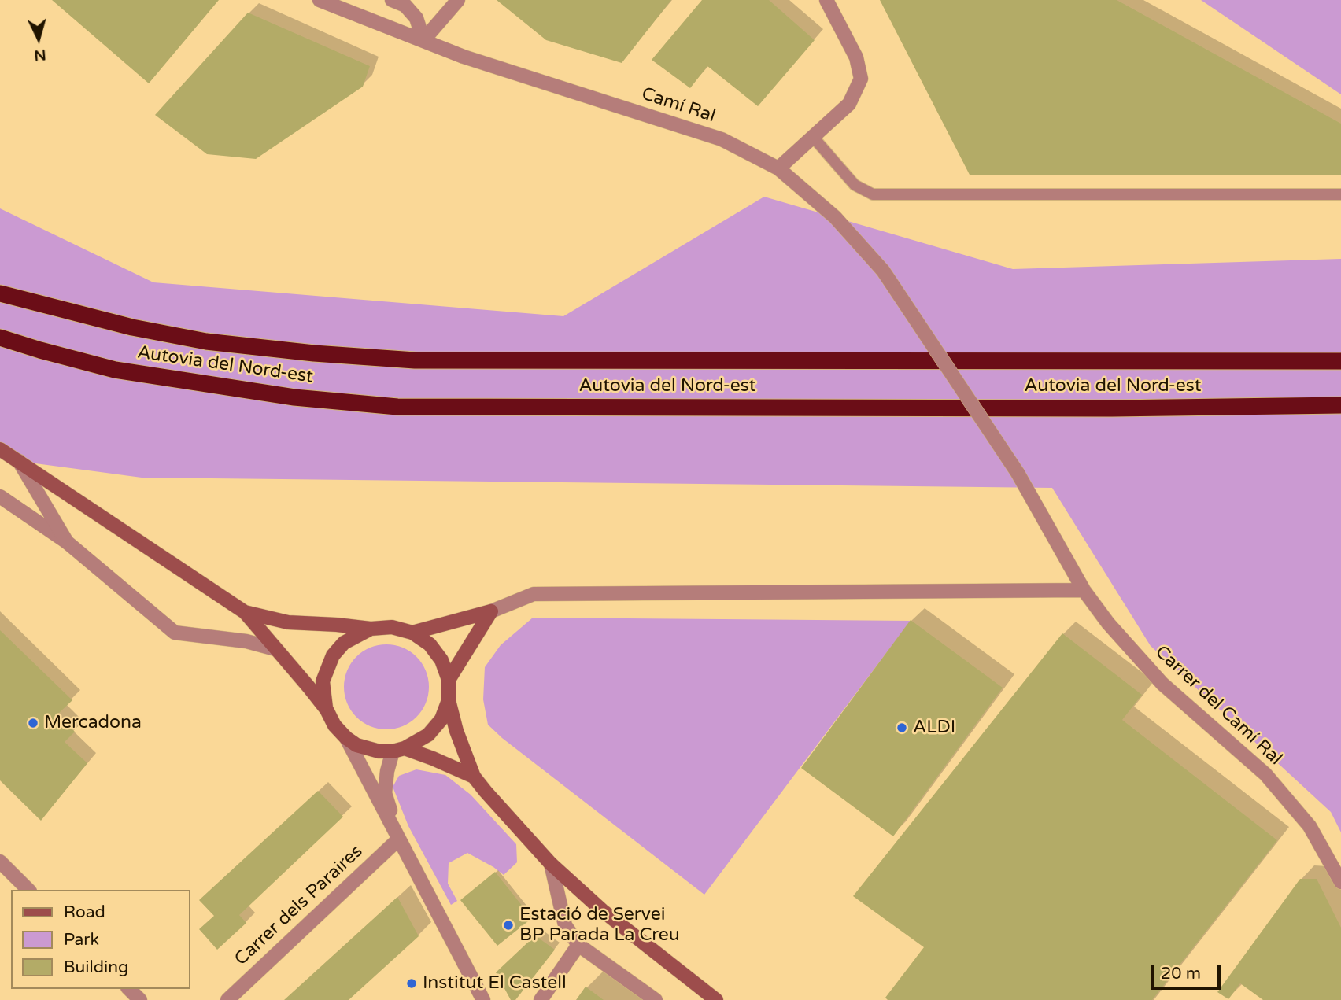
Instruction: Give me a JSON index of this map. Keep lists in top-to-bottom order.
{
  "streets": {
    "highway": ["Autovia del Nord-est"],
    "street": ["Camí Ral", "Carrer del Camí Ral", "Carrer dels Paraires"]
  },
  "crossings": [
    ["Camí Ral", "Carrer del Camí Ral"]
  ],
  "places": [
    "Mercadona",
    "ALDI",
    "Estació de Servei BP Parada La Creu",
    "Institut El Castell"
  ],
  "legend": ["Road", "Park", "Building"],
  "scale_bar": "20 m",
  "north": "bottom"
}
